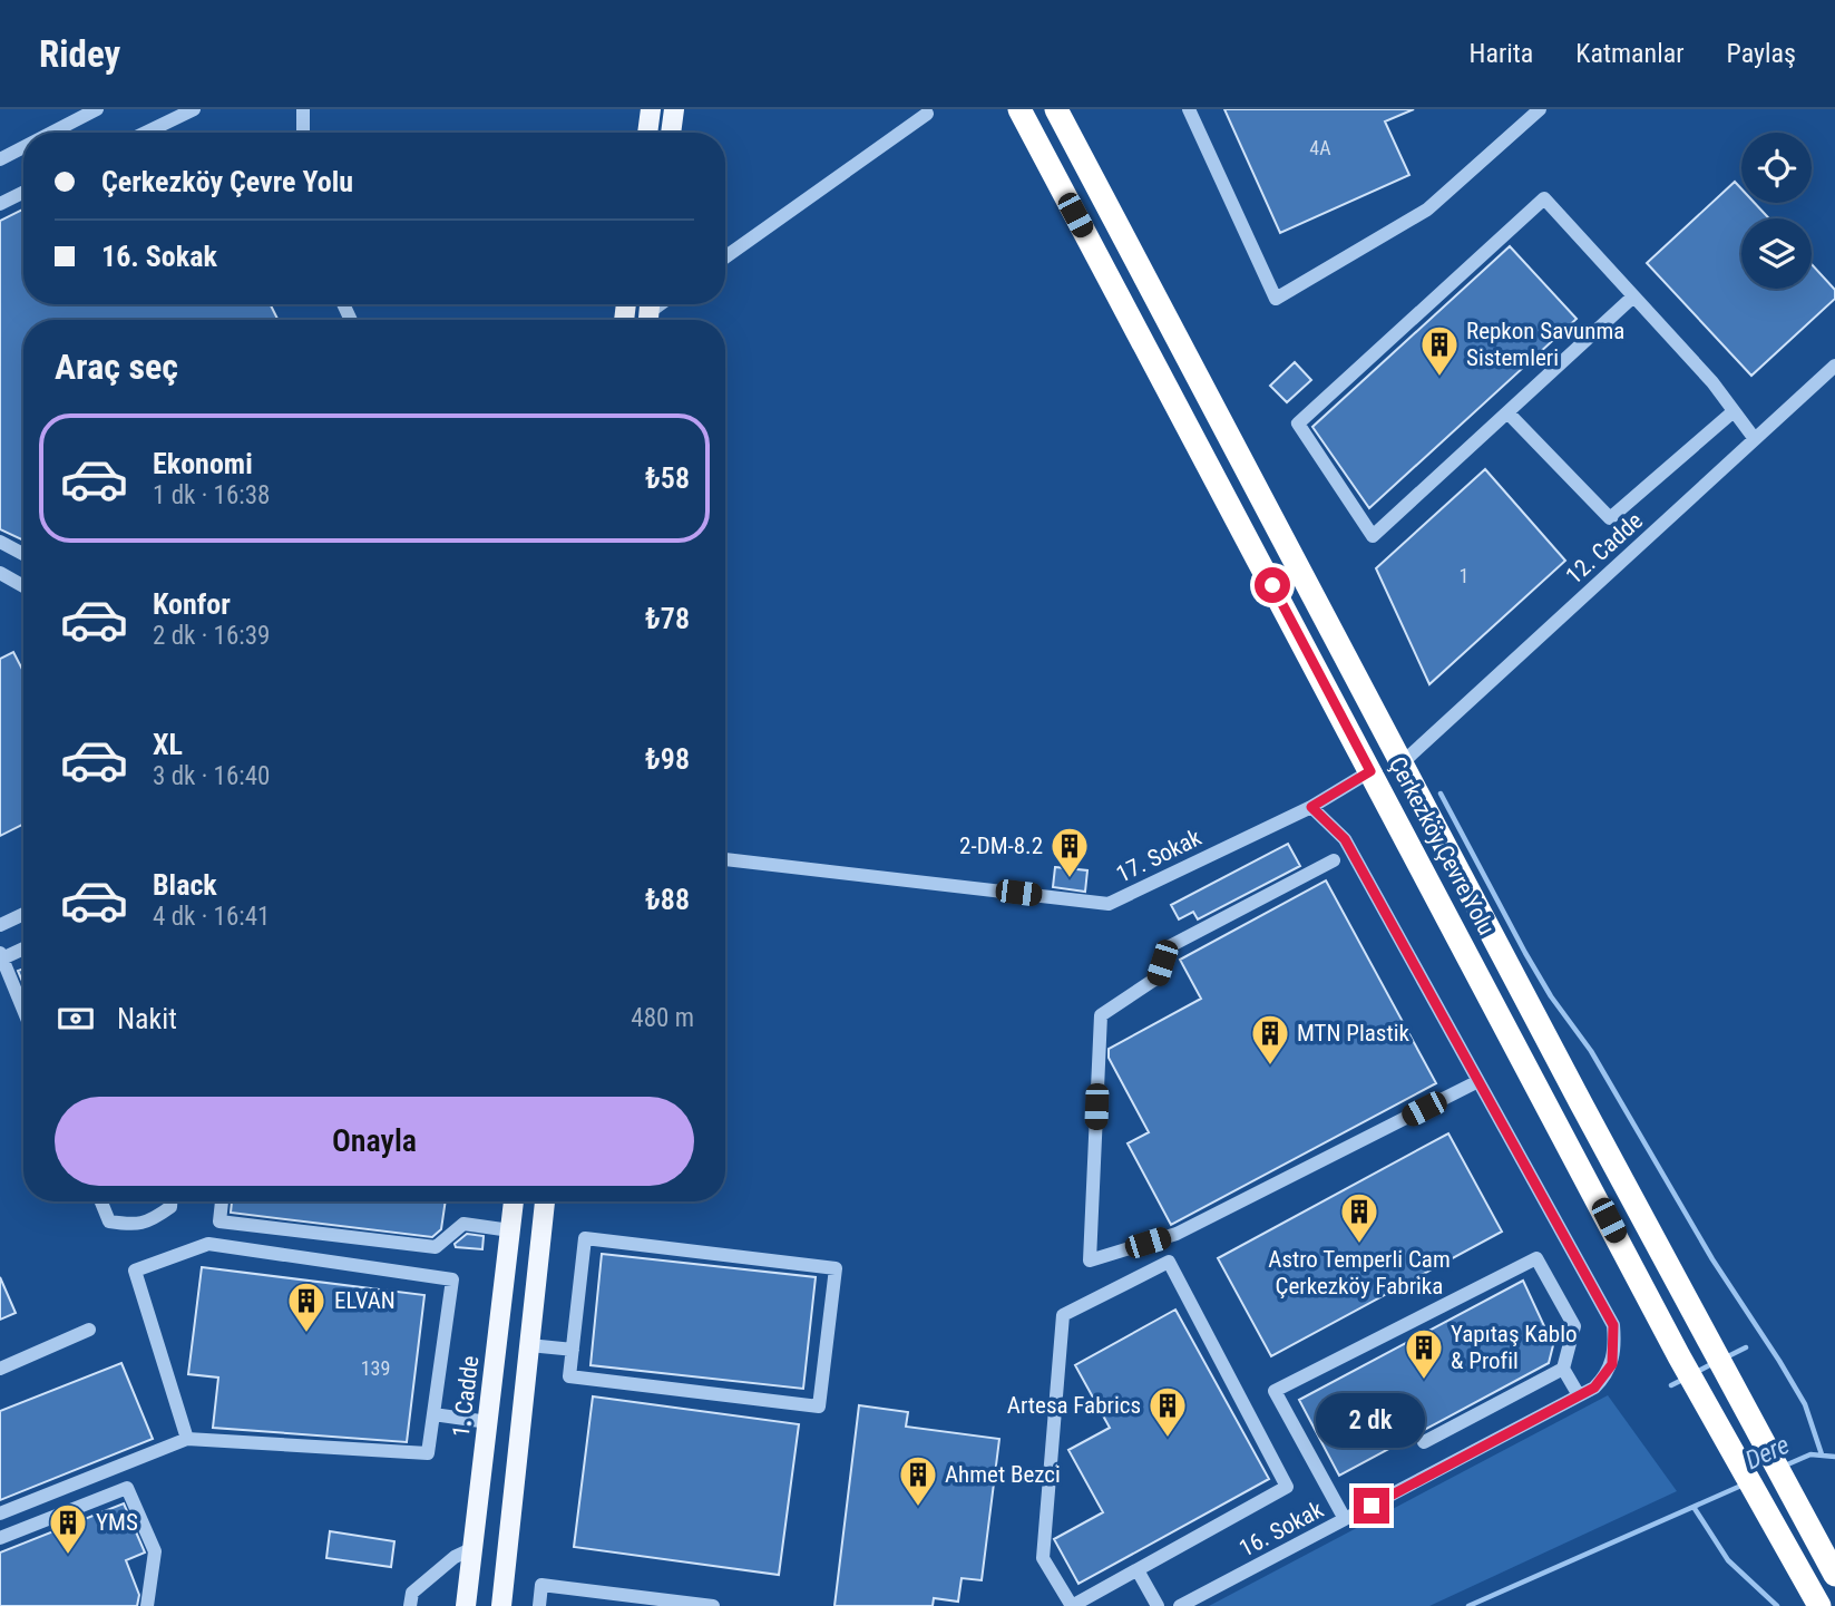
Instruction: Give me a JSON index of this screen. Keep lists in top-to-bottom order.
{
  "streets": {
    "highway": ["Çerkezköy Çevre Yolu"],
    "main road": ["1. Cadde"],
    "street": ["12. Cadde", "17. Sokak", "16. Sokak"]
  },
  "crossings": [
    ["Çerkezköy Çevre Yolu", "17. Sokak"],
    ["17. Sokak", "16. Sokak"]
  ],
  "water": ["Dere"],
  "places": {
    "building": [
      "Repkon Savunma Sistemleri",
      "2-DM-8.2",
      "MTN Plastik",
      "Astro Temperli Cam Çerkezköy Fabrika",
      "ELVAN",
      "Yapıtaş Kablo & Profil",
      "Artesa Fabrics",
      "Ahmet Bezci",
      "YMS"
    ]
  },
  "house_numbers": ["4A", "1", "139"],
  "page": {
    "header": "Ridey",
    "nav": ["Harita", "Katmanlar", "Paylaş"],
    "banner": ["Çerkezköy Çevre Yolu", "16. Sokak"],
    "heading": "Araç seç",
    "list": [
      {
        "name": "Ekonomi",
        "note": "1 dk · 16:38",
        "value": "₺58"
      },
      {
        "name": "Konfor",
        "note": "2 dk · 16:39",
        "value": "₺78"
      },
      {
        "name": "XL",
        "note": "3 dk · 16:40",
        "value": "₺98"
      },
      {
        "name": "Black",
        "note": "4 dk · 16:41",
        "value": "₺88"
      }
    ],
    "pay": ["Nakit", "480 m"],
    "buttons": "Onayla",
    "bubble": "2 dk"
  }
}
